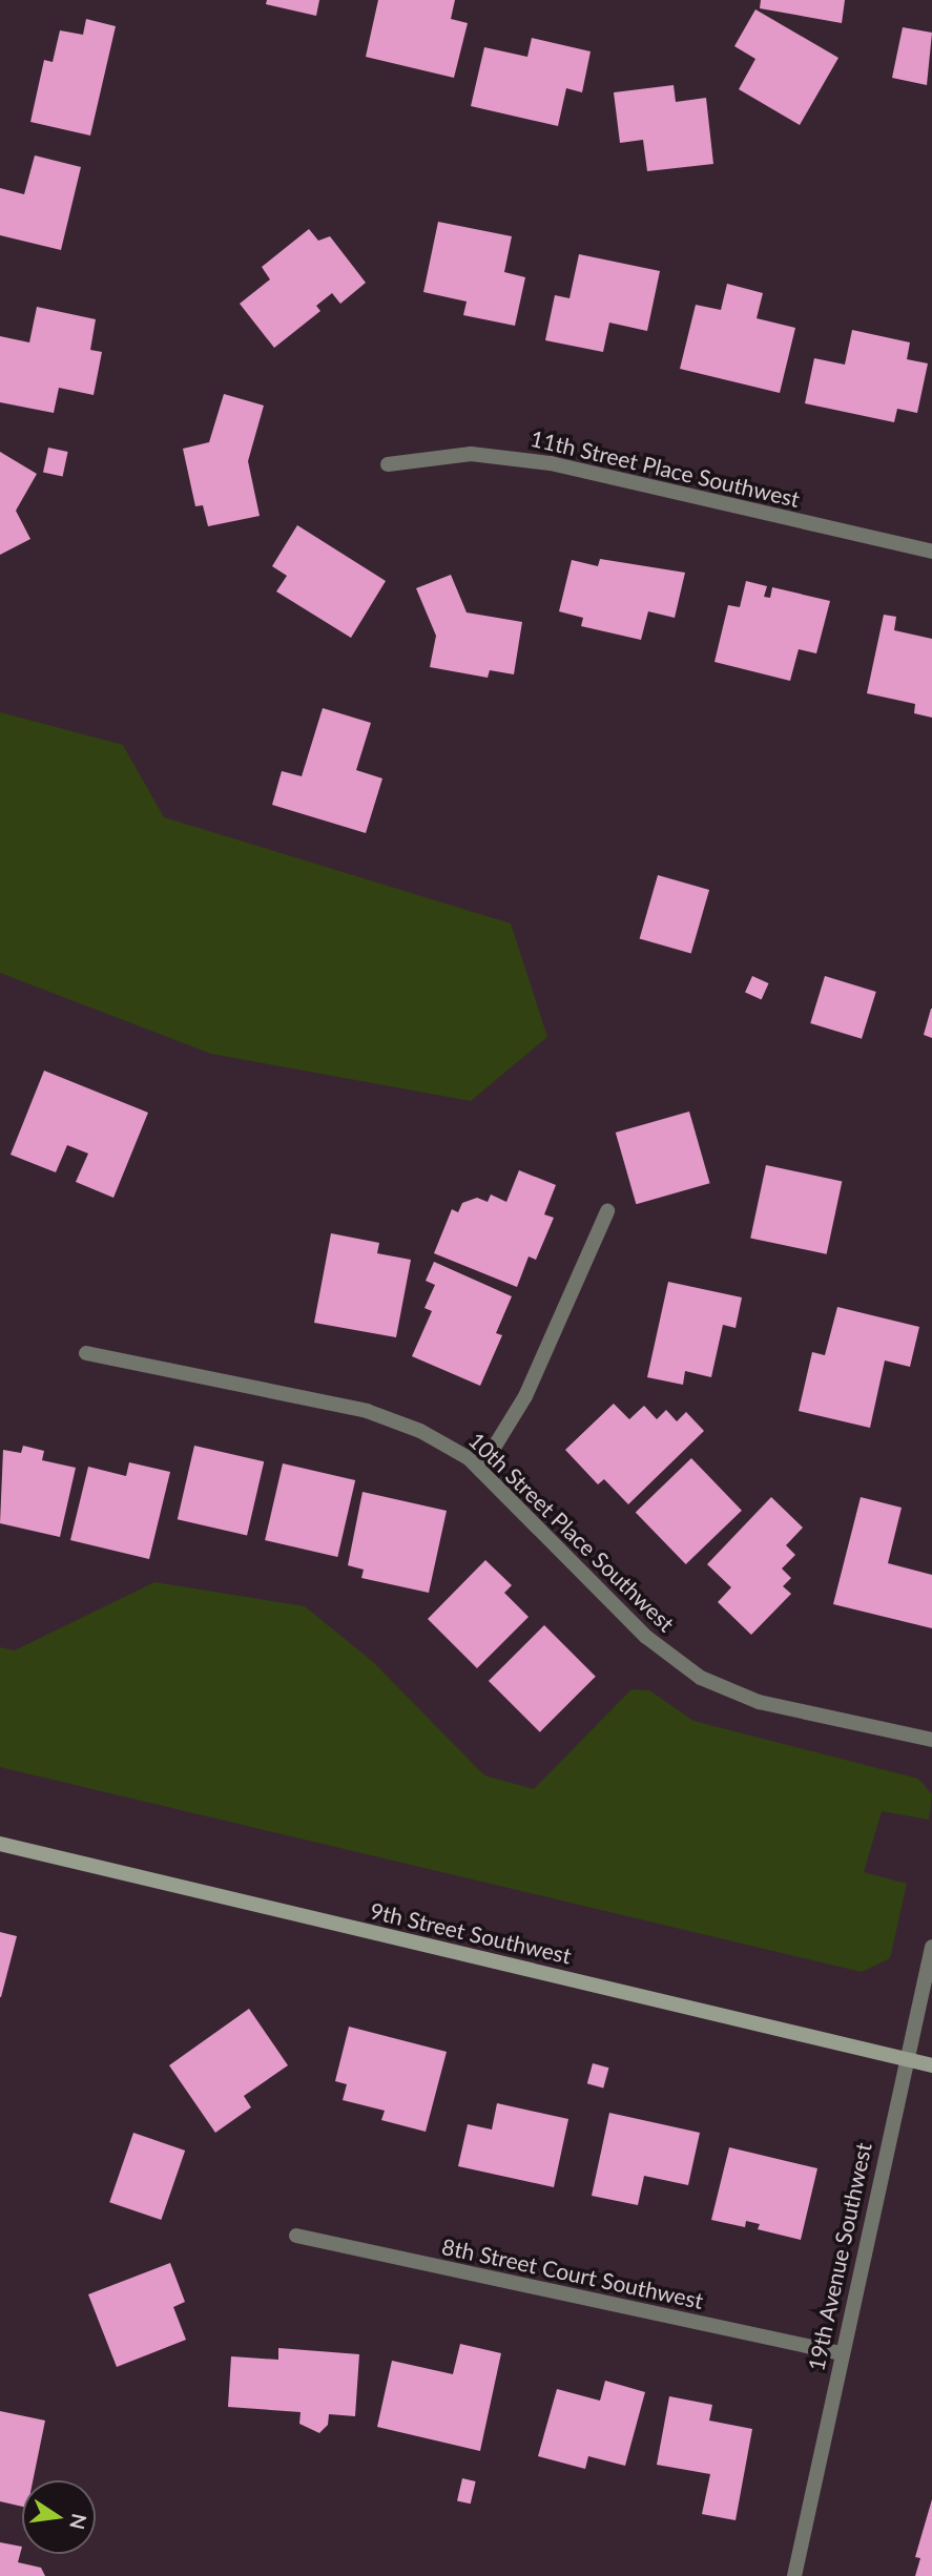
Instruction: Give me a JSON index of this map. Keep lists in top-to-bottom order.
{
  "streets": {
    "main road": ["9th Street Southwest"],
    "street": [
      "11th Street Place Southwest",
      "10th Street Place Southwest",
      "19th Avenue Southwest",
      "8th Street Court Southwest"
    ]
  },
  "crossings": [
    ["9th Street Southwest", "19th Avenue Southwest"],
    ["19th Avenue Southwest", "8th Street Court Southwest"]
  ],
  "north": "right"
}
